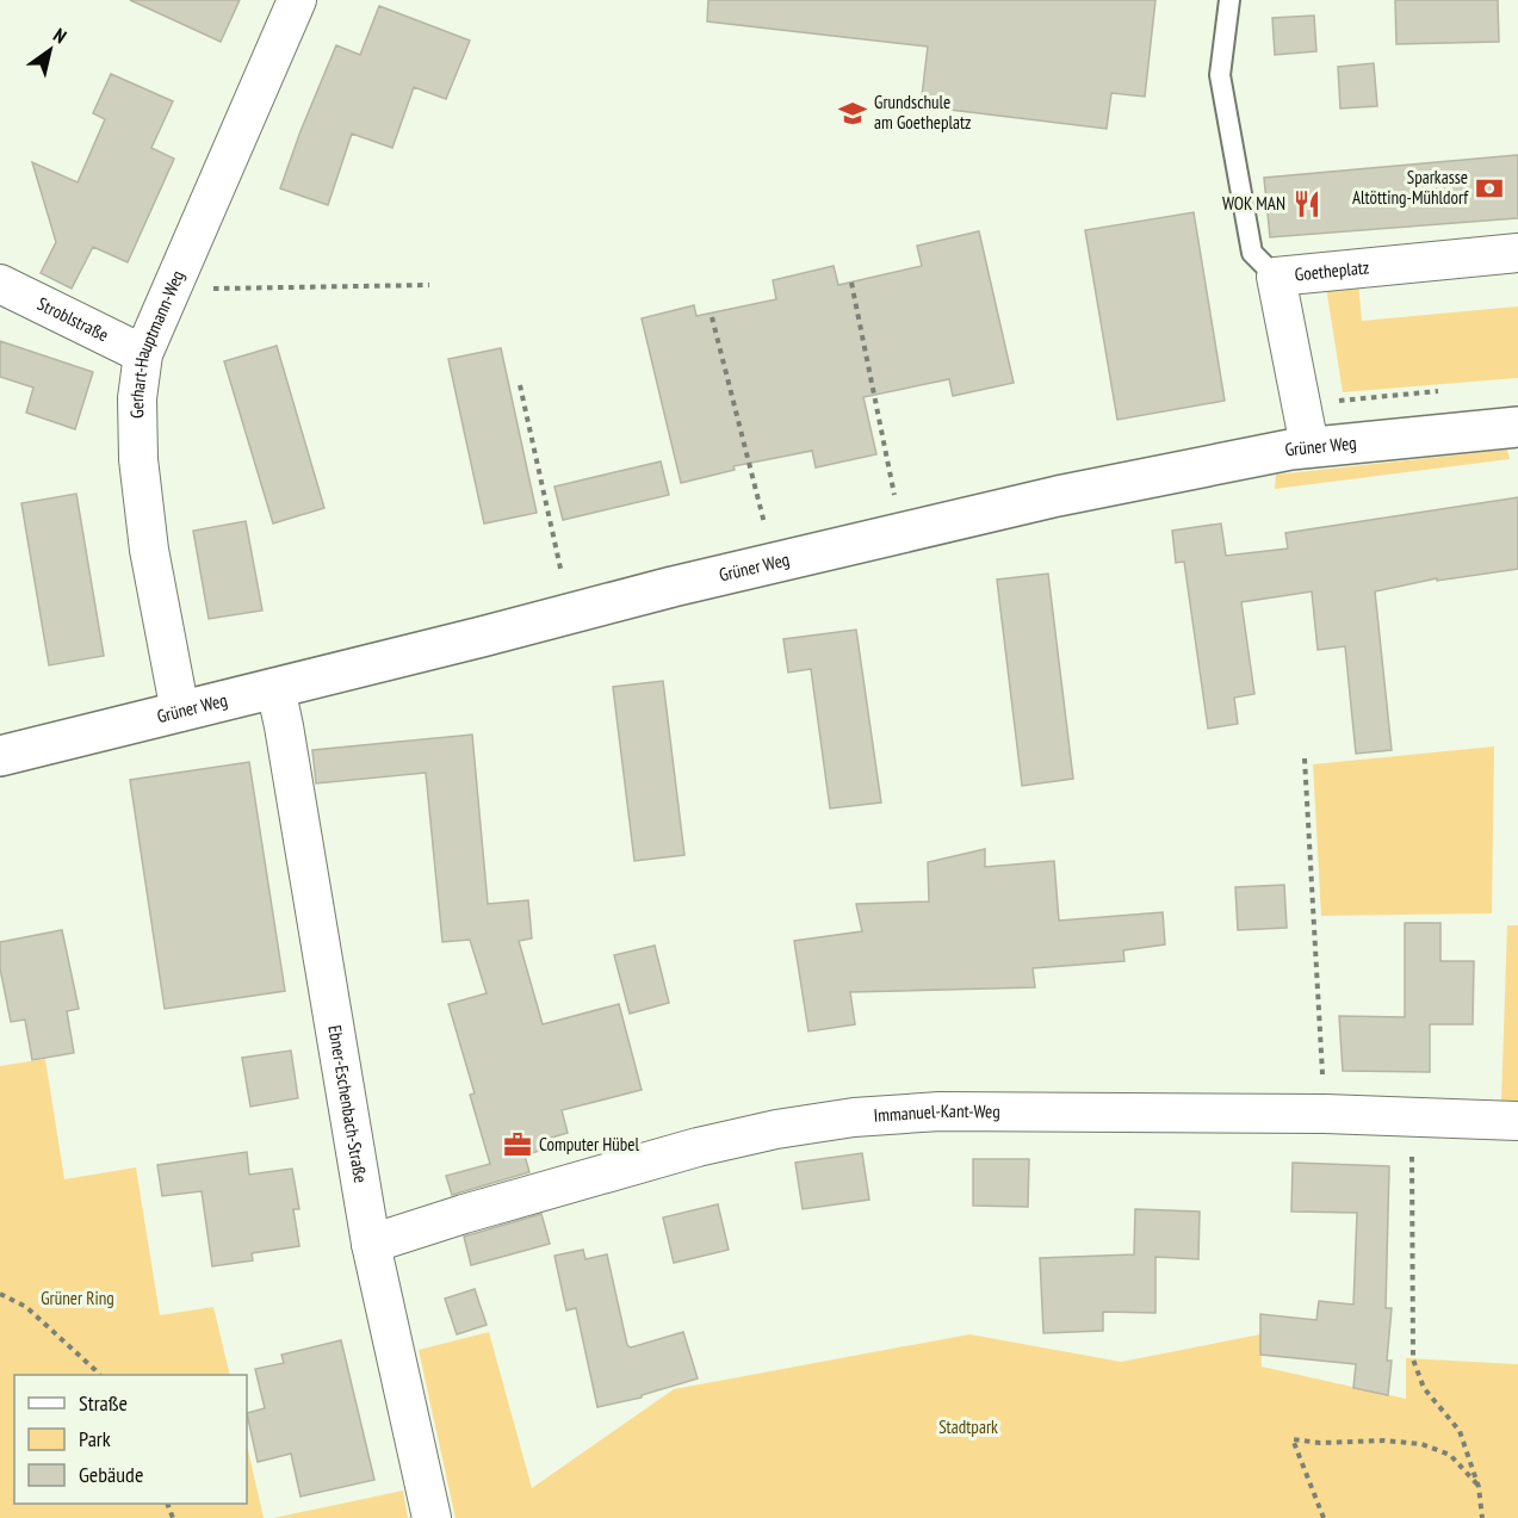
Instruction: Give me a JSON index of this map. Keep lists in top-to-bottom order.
{
  "streets": {
    "street": [
      "Goetheplatz",
      "Stroblstraße",
      "Gerhart-Hauptmann-Weg",
      "Grüner Weg",
      "Ebner-Eschenbach-Straße",
      "Immanuel-Kant-Weg"
    ]
  },
  "crossings": [
    ["Goetheplatz", "Grüner Weg"],
    ["Stroblstraße", "Gerhart-Hauptmann-Weg"],
    ["Gerhart-Hauptmann-Weg", "Grüner Weg"],
    ["Grüner Weg", "Ebner-Eschenbach-Straße"],
    ["Ebner-Eschenbach-Straße", "Immanuel-Kant-Weg"]
  ],
  "parks": ["Grüner Ring", "Stadtpark"],
  "places": {
    "school or university": ["Grundschule am Goetheplatz"],
    "bank": ["Sparkasse Altötting-Mühldorf"],
    "restaurant": ["WOK MAN"],
    "office": ["Computer Hübel"]
  },
  "legend": ["Straße", "Park", "Gebäude"],
  "north": "top right"
}
